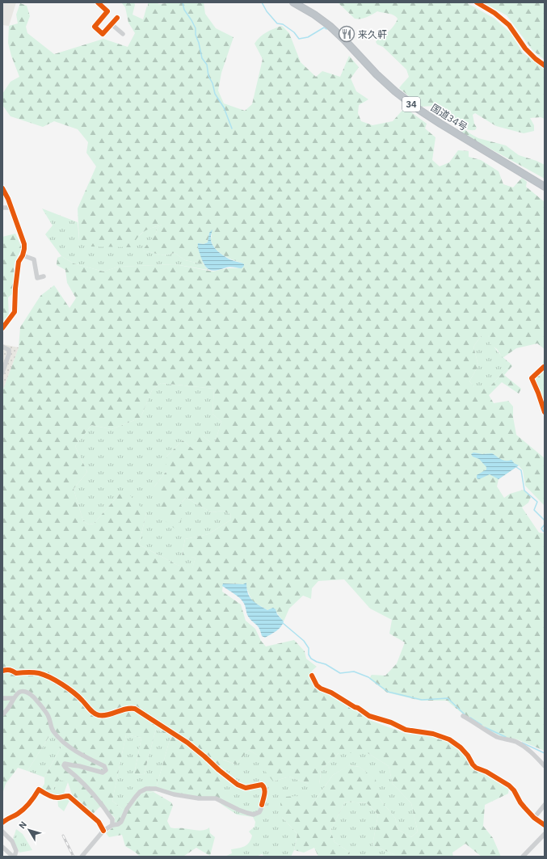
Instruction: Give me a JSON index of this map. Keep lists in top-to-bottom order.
{
  "streets": {
    "highway": ["34", "国道34号"]
  },
  "places": {
    "restaurant": ["来久軒"]
  },
  "north": "top left"
}
